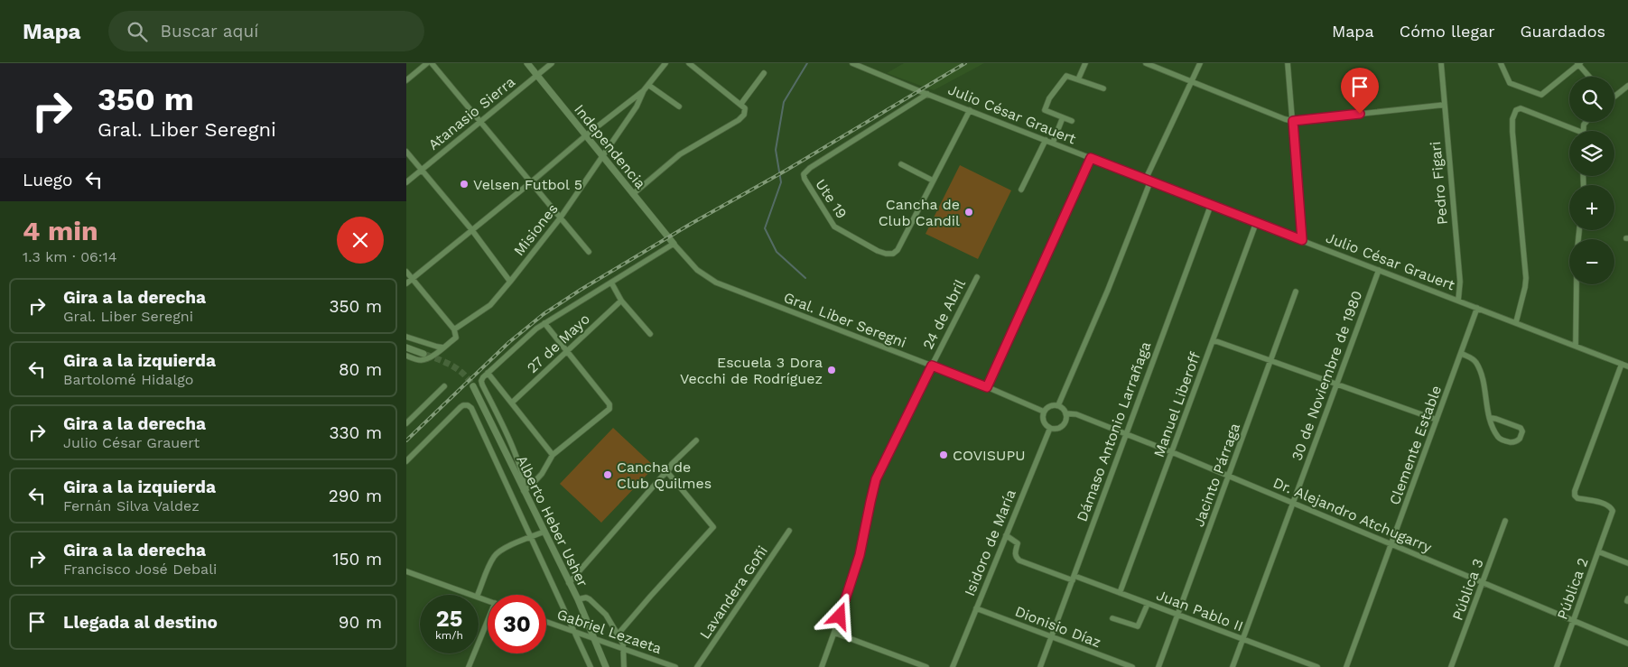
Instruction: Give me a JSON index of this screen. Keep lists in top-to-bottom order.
{
  "streets": {
    "street": [
      "Atanasio Sierra",
      "Julio César Grauert",
      "Independencia",
      "Pedro Figari",
      "Ute 19",
      "Misiones",
      "24 de Abril",
      "Gral. Liber Seregni",
      "27 de Mayo",
      "30 de Noviembre de 1980",
      "Manuel Liberoff",
      "Dámaso Antonio Larrañaga",
      "Clemente Estable",
      "Jacinto Párraga",
      "Dr. Alejandro Atchugarry",
      "Alberto Heber Usher",
      "Isidoro de María",
      "Pública 2",
      "Pública 3",
      "Lavandera Goñi",
      "Juan Pablo II",
      "Dionisio Díaz",
      "Gabriel Lezaeta"
    ]
  },
  "crossings": [
    ["Atanasio Sierra", "Independencia"],
    ["Julio César Grauert", "Pedro Figari"],
    ["Julio César Grauert", "Ute 19"],
    ["Julio César Grauert", "30 de Noviembre de 1980"],
    ["Julio César Grauert", "Manuel Liberoff"],
    ["Julio César Grauert", "Dámaso Antonio Larrañaga"],
    ["Julio César Grauert", "Clemente Estable"],
    ["Julio César Grauert", "Pública 2"],
    ["Independencia", "Misiones"],
    ["Independencia", "Gral. Liber Seregni"],
    ["24 de Abril", "Gral. Liber Seregni"],
    ["Gral. Liber Seregni", "Dr. Alejandro Atchugarry"],
    ["Gral. Liber Seregni", "Isidoro de María"],
    ["30 de Noviembre de 1980", "Dr. Alejandro Atchugarry"],
    ["30 de Noviembre de 1980", "Juan Pablo II"],
    ["Manuel Liberoff", "Dr. Alejandro Atchugarry"],
    ["Manuel Liberoff", "Juan Pablo II"],
    ["Dámaso Antonio Larrañaga", "Dr. Alejandro Atchugarry"],
    ["Dámaso Antonio Larrañaga", "Juan Pablo II"],
    ["Dámaso Antonio Larrañaga", "Dionisio Díaz"],
    ["Clemente Estable", "Dr. Alejandro Atchugarry"],
    ["Jacinto Párraga", "Dr. Alejandro Atchugarry"],
    ["Jacinto Párraga", "Juan Pablo II"],
    ["Dr. Alejandro Atchugarry", "Isidoro de María"],
    ["Dr. Alejandro Atchugarry", "Pública 2"],
    ["Dr. Alejandro Atchugarry", "Pública 3"],
    ["Alberto Heber Usher", "Gabriel Lezaeta"],
    ["Isidoro de María", "Juan Pablo II"],
    ["Isidoro de María", "Dionisio Díaz"]
  ],
  "places": [
    "Velsen Futbol 5",
    "Cancha de Club Candil",
    "Escuela 3 Dora Vecchi de Rodríguez",
    "COVISUPU",
    "Cancha de Club Quilmes"
  ],
  "page": {
    "header": "Mapa",
    "search": "Buscar aquí",
    "nav": ["Mapa", "Cómo llegar", "Guardados"],
    "turn": ["350 m", "Gral. Liber Seregni"],
    "map_buttons": ["+", "−"],
    "then": "Luego",
    "heading": ["4 min", "1.3 km · 06:14"],
    "list": [
      {
        "name": "Gira a la derecha",
        "note": "Gral. Liber Seregni",
        "value": "350 m"
      },
      {
        "name": "Gira a la izquierda",
        "note": "Bartolomé Hidalgo",
        "value": "80 m"
      },
      {
        "name": "Gira a la derecha",
        "note": "Julio César Grauert",
        "value": "330 m"
      },
      {
        "name": "Gira a la izquierda",
        "note": "Fernán Silva Valdez",
        "value": "290 m"
      },
      {
        "name": "Gira a la derecha",
        "note": "Francisco José Debali",
        "value": "150 m"
      },
      {
        "name": "Llegada al destino",
        "value": "90 m"
      }
    ],
    "speed": "25 km/h",
    "limit": "30"
  }
}
